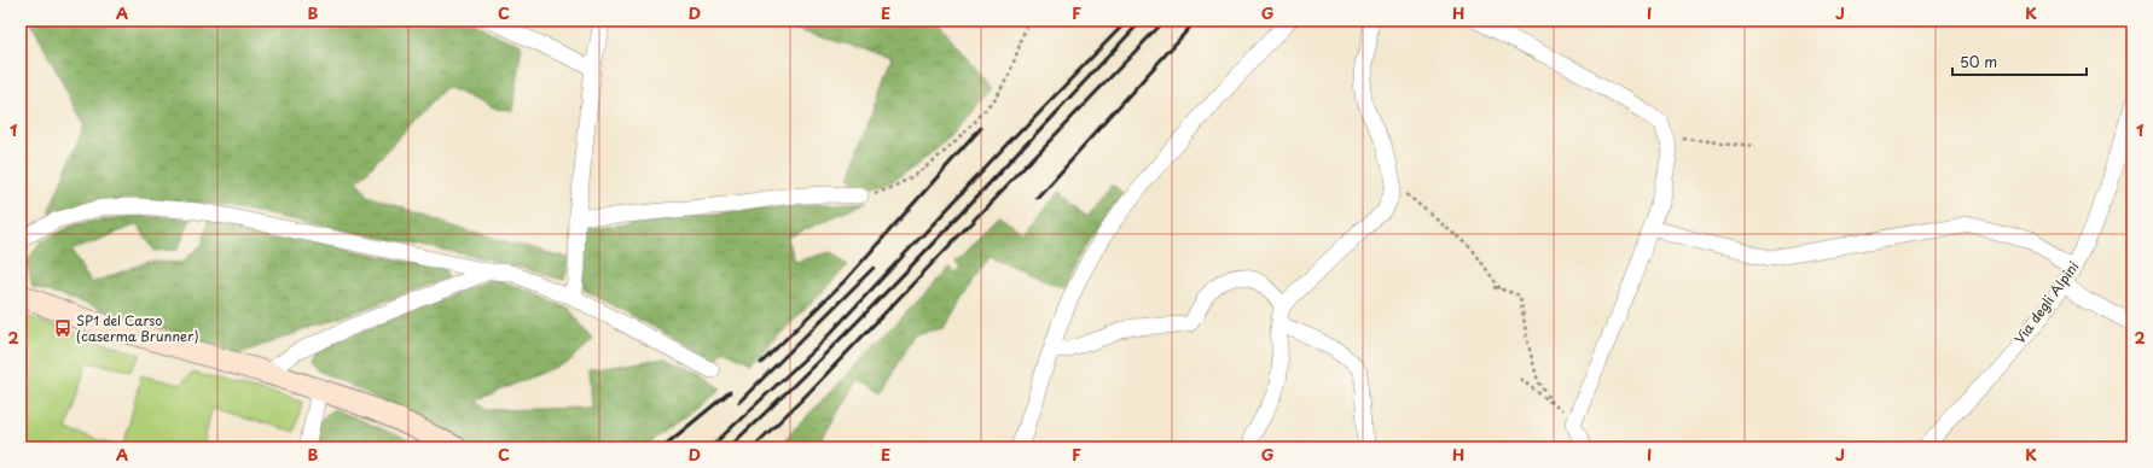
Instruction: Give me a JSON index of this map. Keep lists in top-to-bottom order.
{
  "streets": {
    "street": ["Via degli Alpini"]
  },
  "places": {
    "bus stop": ["SP1 del Carso (caserma Brunner)"]
  },
  "scale_bar": "50 m",
  "grid": {
    "columns": [
      "A",
      "B",
      "C",
      "D",
      "E",
      "F",
      "G",
      "H",
      "I",
      "J",
      "K"
    ],
    "rows": ["1", "2"]
  }
}
